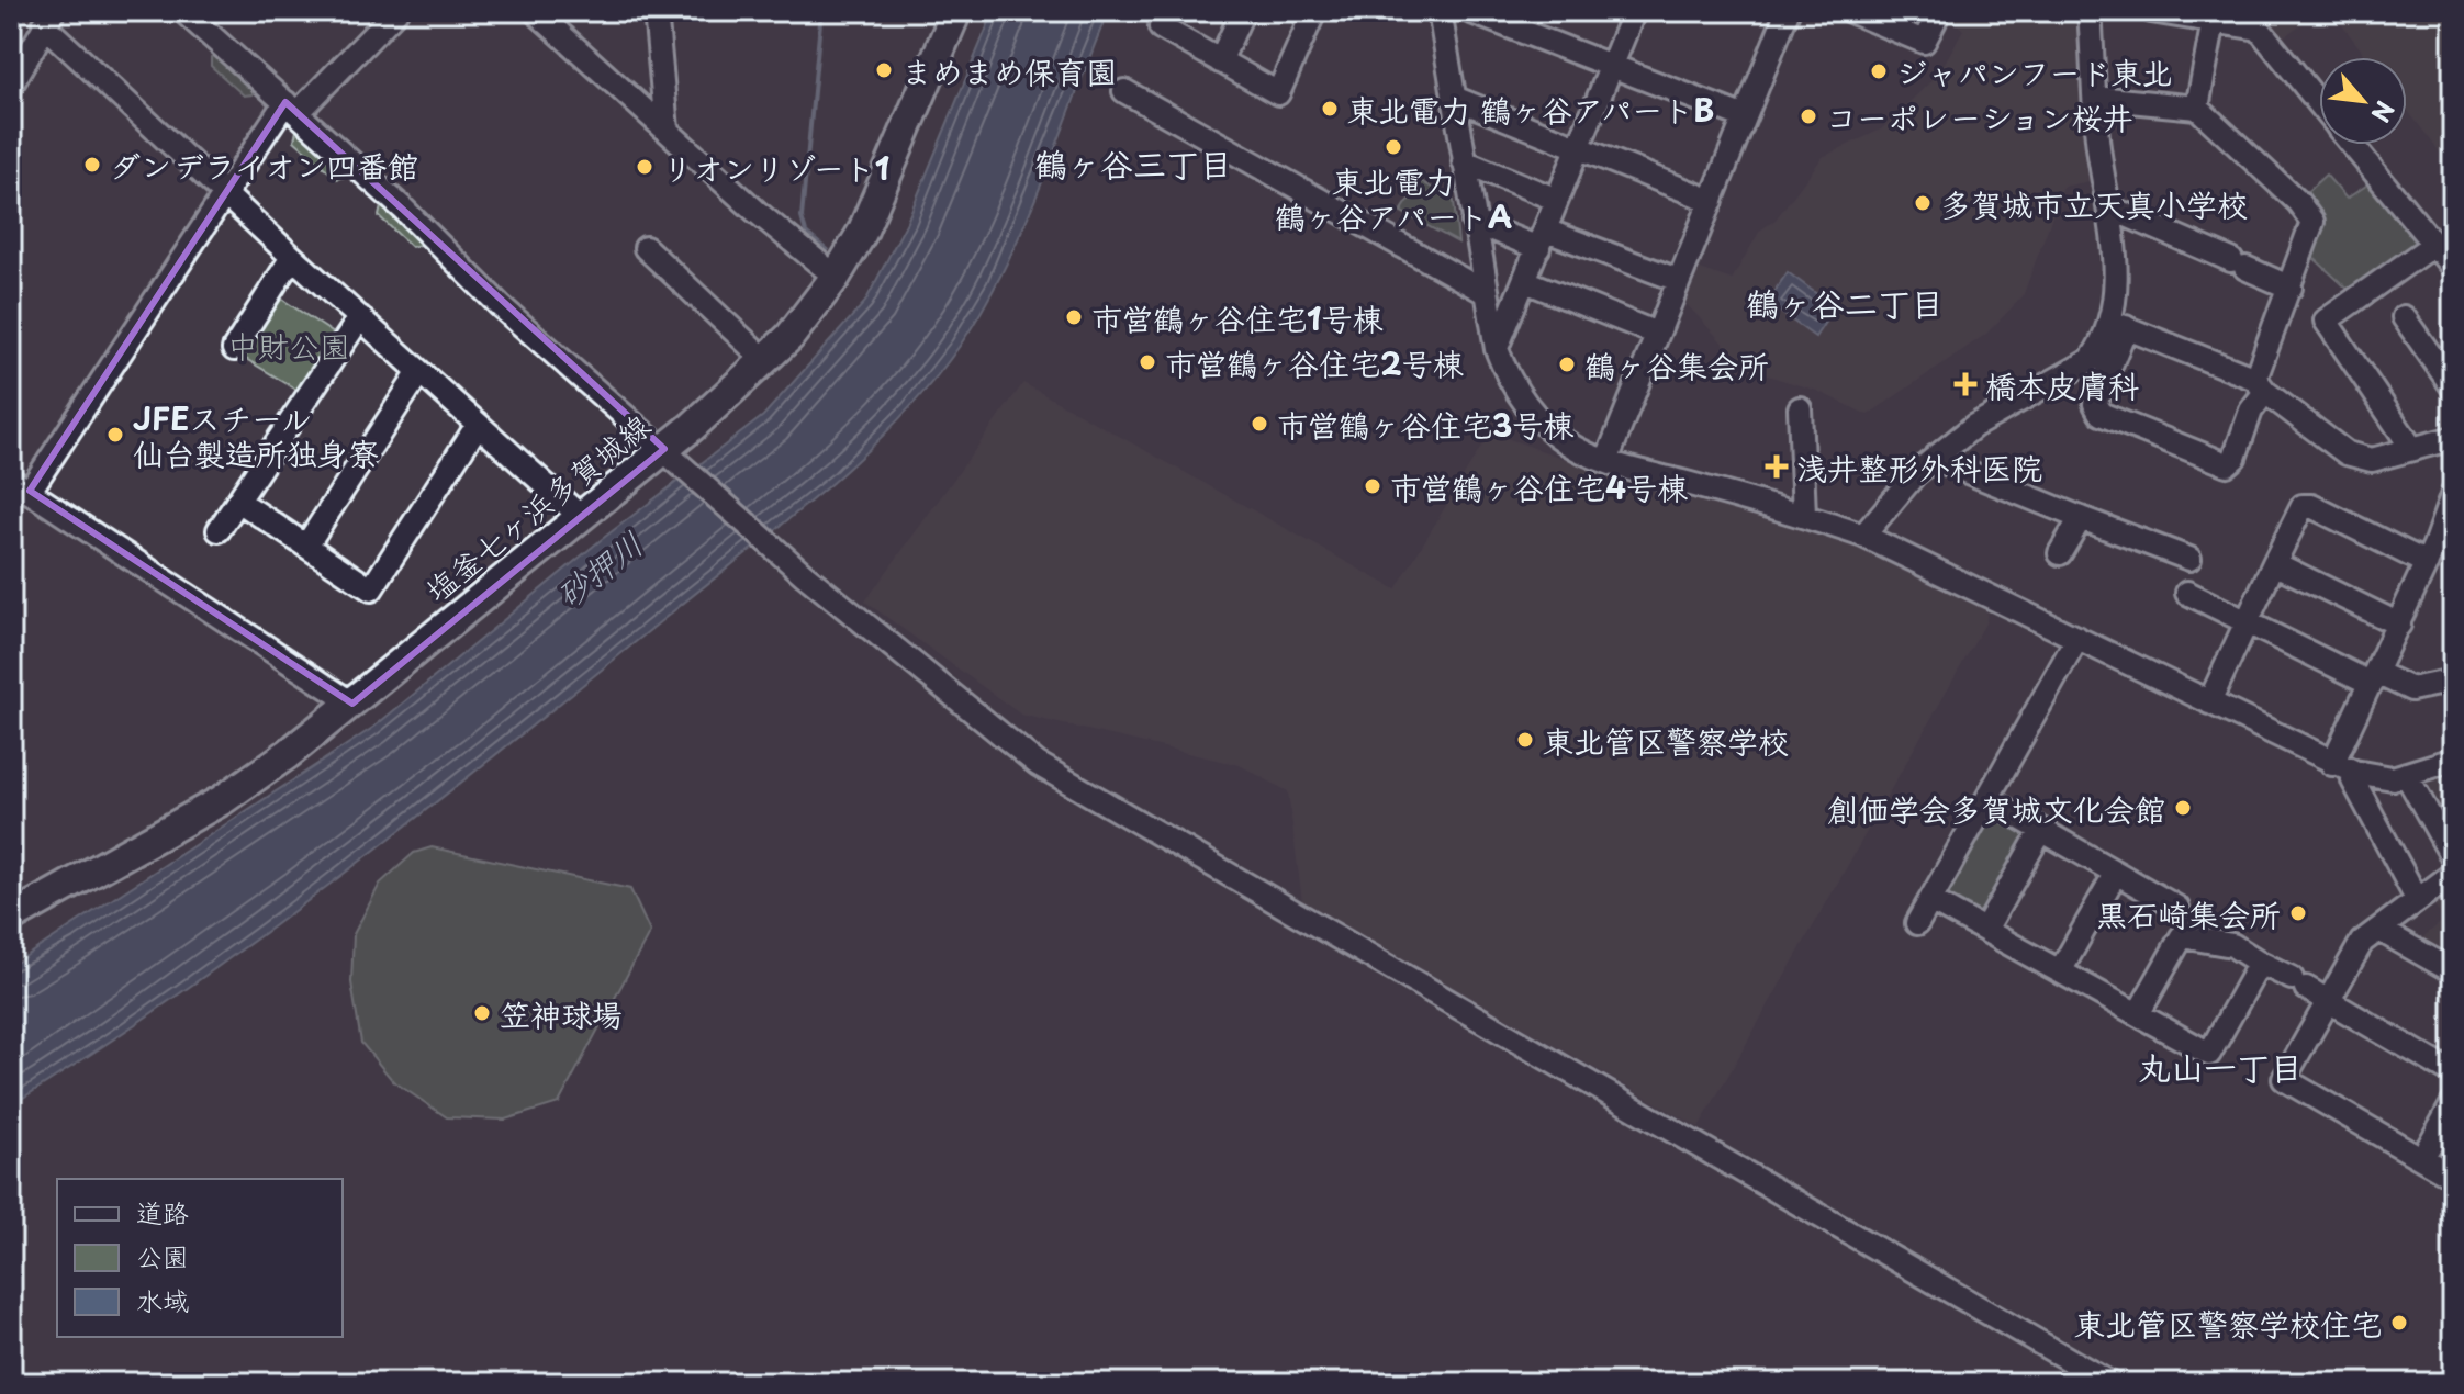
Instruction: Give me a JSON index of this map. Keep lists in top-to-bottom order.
{
  "streets": {
    "main road": ["塩釜七ヶ浜多賀城線"]
  },
  "districts": ["鶴ヶ谷三丁目", "鶴ヶ谷二丁目", "丸山一丁目"],
  "water": ["砂押川"],
  "parks": ["中財公園"],
  "places": {
    "other": [
      "まめまめ保育園",
      "ジャパンフード東北",
      "東北電力 鶴ヶ谷アパートB",
      "コーポレーション桜井",
      "東北電力 鶴ヶ谷アパートA",
      "ダンデライオン四番館",
      "リオンリゾート1",
      "多賀城市立天真小学校",
      "市営鶴ヶ谷住宅1号棟",
      "市営鶴ヶ谷住宅2号棟",
      "鶴ヶ谷集会所",
      "市営鶴ヶ谷住宅3号棟",
      "JFEスチール 仙台製造所独身寮",
      "市営鶴ヶ谷住宅4号棟",
      "東北管区警察学校",
      "創価学会多賀城文化会館",
      "黒石崎集会所",
      "笠神球場",
      "東北管区警察学校住宅"
    ],
    "health": ["橋本皮膚科", "浅井整形外科医院"]
  },
  "legend": ["道路", "公園", "水域"],
  "north": "bottom right"
}
